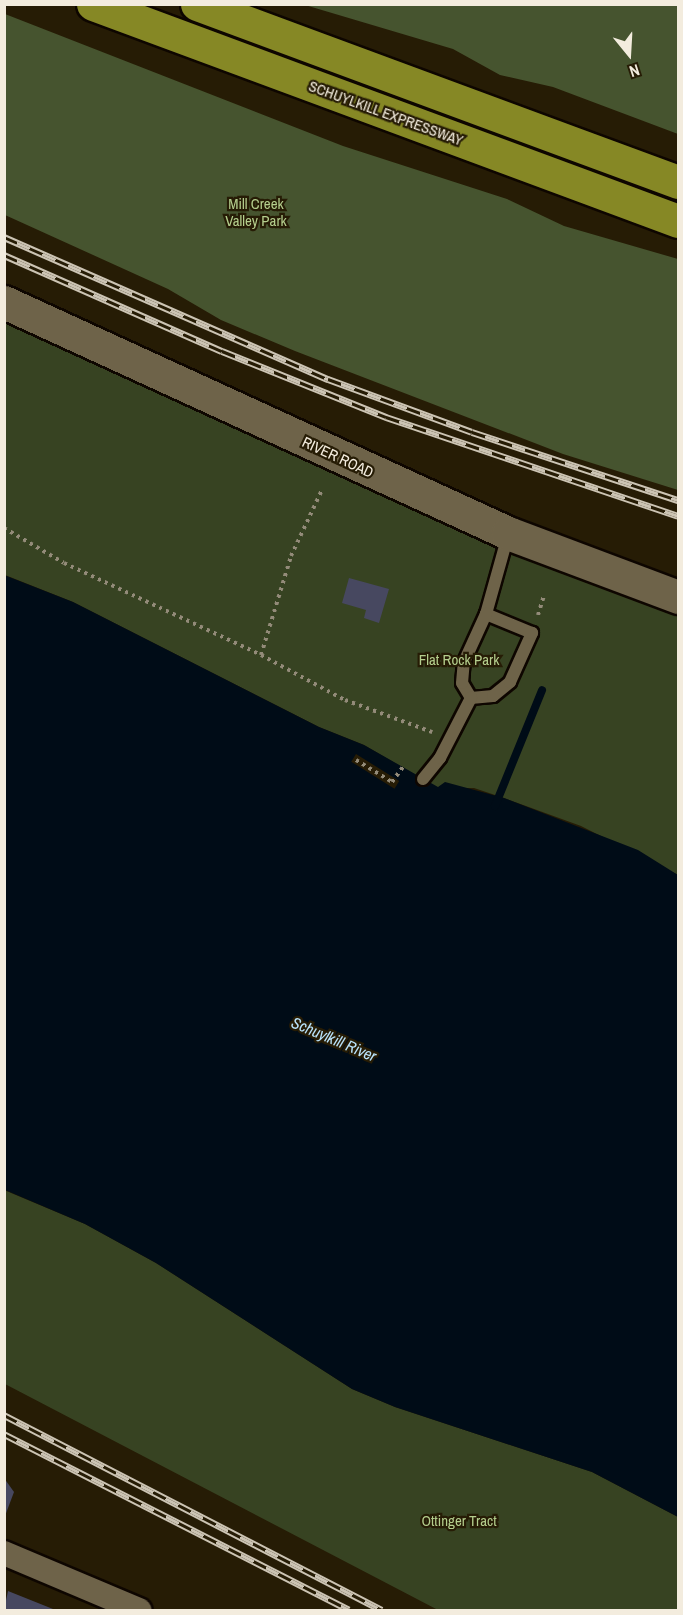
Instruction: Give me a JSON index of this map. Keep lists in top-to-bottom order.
{
  "streets": {
    "highway": ["SCHUYLKILL EXPRESSWAY"],
    "street": ["RIVER ROAD"]
  },
  "water": ["Schuylkill River"],
  "parks": ["Mill Creek Valley Park", "Flat Rock Park", "Ottinger Tract"],
  "north": "bottom"
}
